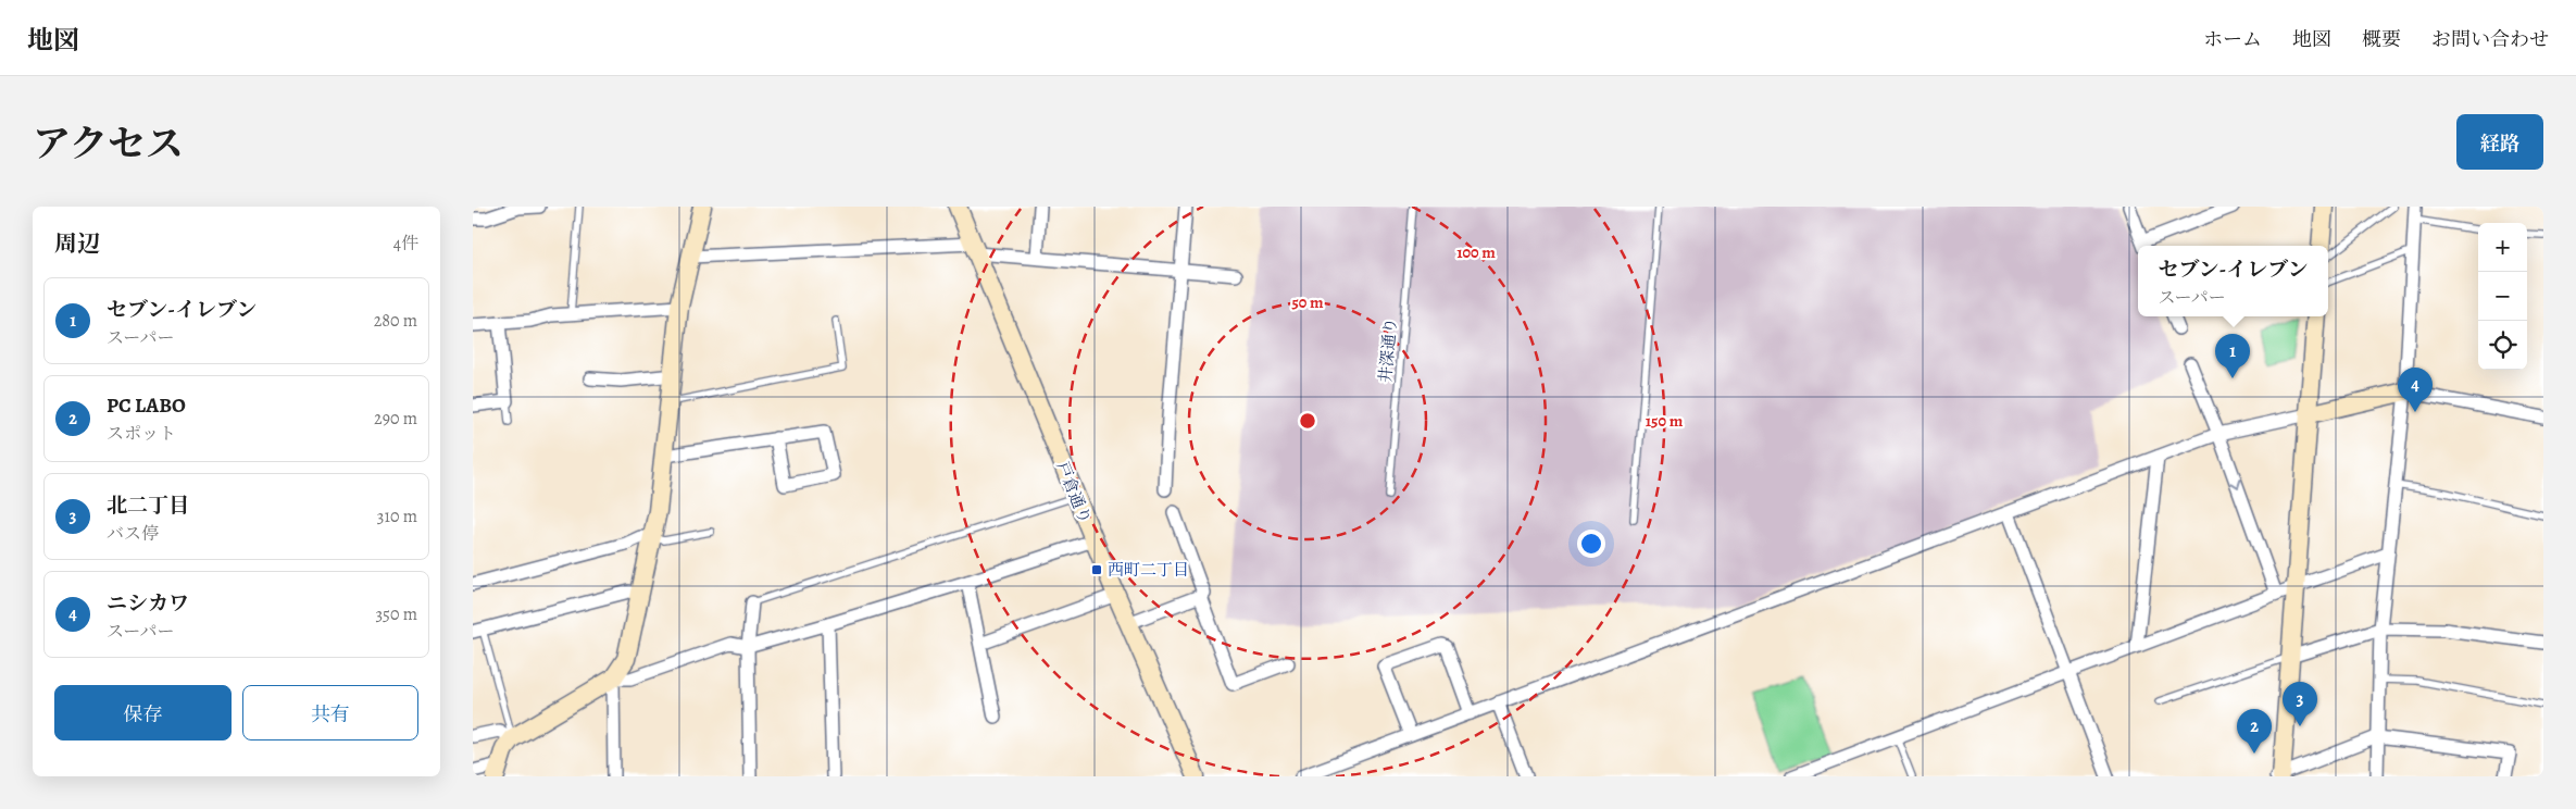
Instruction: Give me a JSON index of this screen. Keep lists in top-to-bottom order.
{
  "streets": {
    "street": ["戸倉通り"],
    "lane": ["井深通り"]
  },
  "places": {
    "transit": ["西町二丁目"]
  },
  "page": {
    "header": "地図",
    "nav": [
      "ホーム",
      "地図",
      "概要",
      "お問い合わせ"
    ],
    "title": "アクセス",
    "buttons": [
      "経路",
      ["保存", "共有"]
    ],
    "heading": ["周辺", "4件"],
    "map_buttons": ["+", "−"],
    "popup": ["セブン-イレブン", "スーパー"],
    "list": [
      {
        "mark": "1",
        "name": "セブン-イレブン",
        "note": "スーパー",
        "value": "280 m"
      },
      {
        "mark": "2",
        "name": "PC LABO",
        "note": "スポット",
        "value": "290 m"
      },
      {
        "mark": "3",
        "name": "北二丁目",
        "note": "バス停",
        "value": "310 m"
      },
      {
        "mark": "4",
        "name": "ニシカワ",
        "note": "スーパー",
        "value": "350 m"
      }
    ],
    "pins": [
      "1",
      "4",
      "3",
      "2"
    ]
  },
  "rings": ["100 m", "50 m", "150 m"]
}
